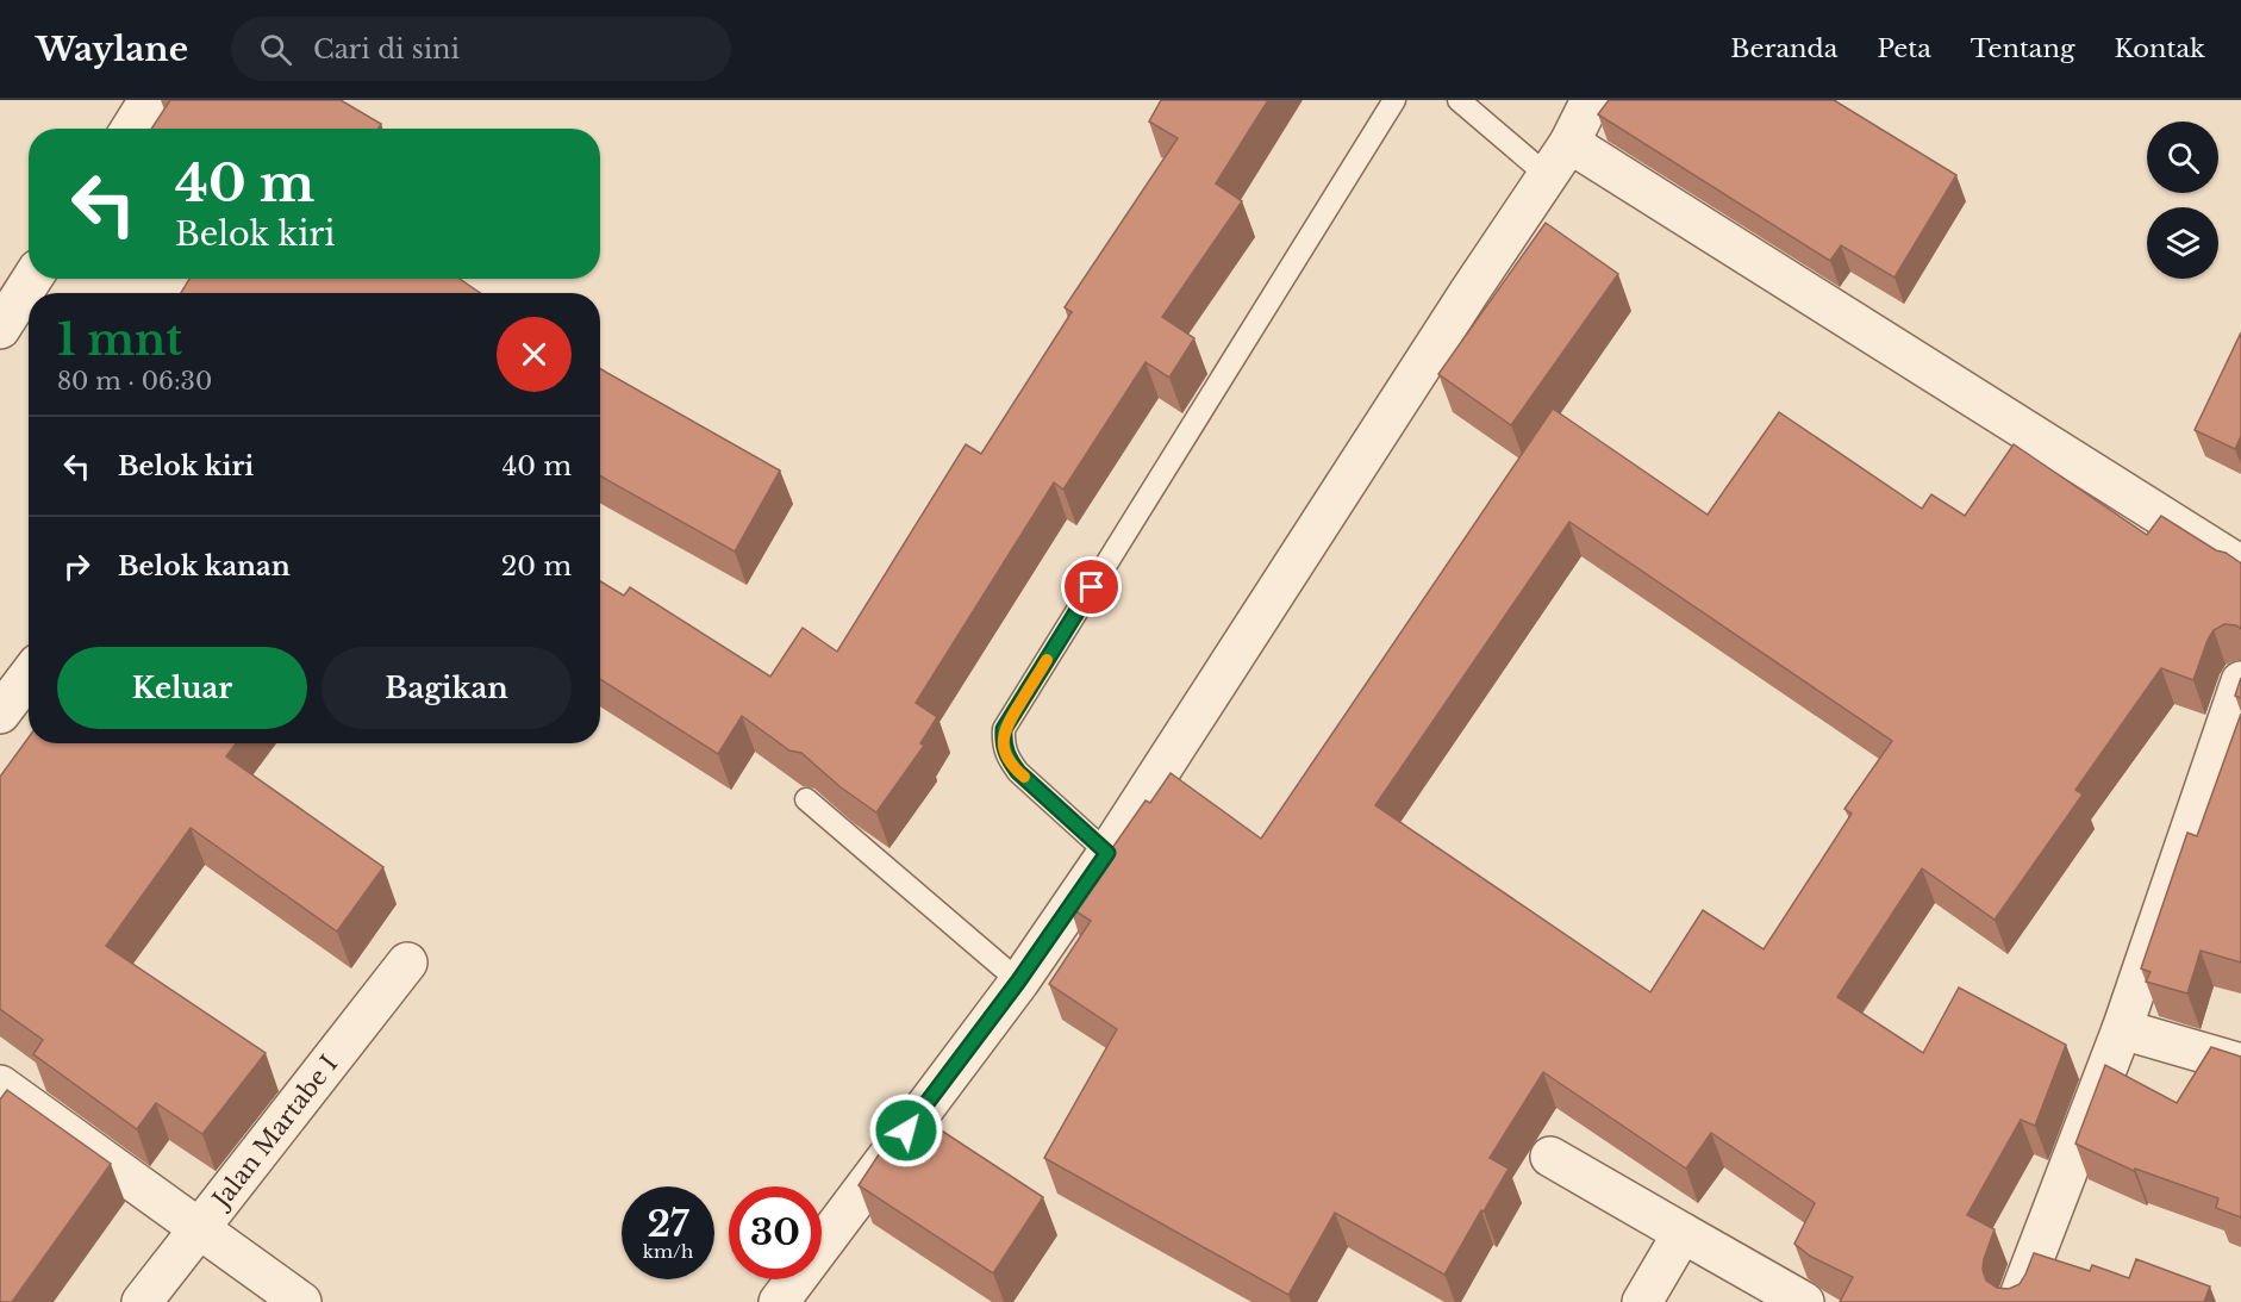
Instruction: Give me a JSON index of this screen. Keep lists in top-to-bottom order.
{
  "streets": {
    "street": ["Jalan Martabe I"]
  },
  "page": {
    "header": "Waylane",
    "search": "Cari di sini",
    "nav": [
      "Beranda",
      "Peta",
      "Tentang",
      "Kontak"
    ],
    "turn": ["40 m", "Belok kiri"],
    "heading": ["1 mnt", "80 m · 06:30"],
    "list": [
      {
        "name": "Belok kiri",
        "value": "40 m"
      },
      {
        "name": "Belok kanan",
        "value": "20 m"
      }
    ],
    "buttons": ["Keluar", "Bagikan"],
    "speed": "27 km/h",
    "limit": "30"
  }
}
